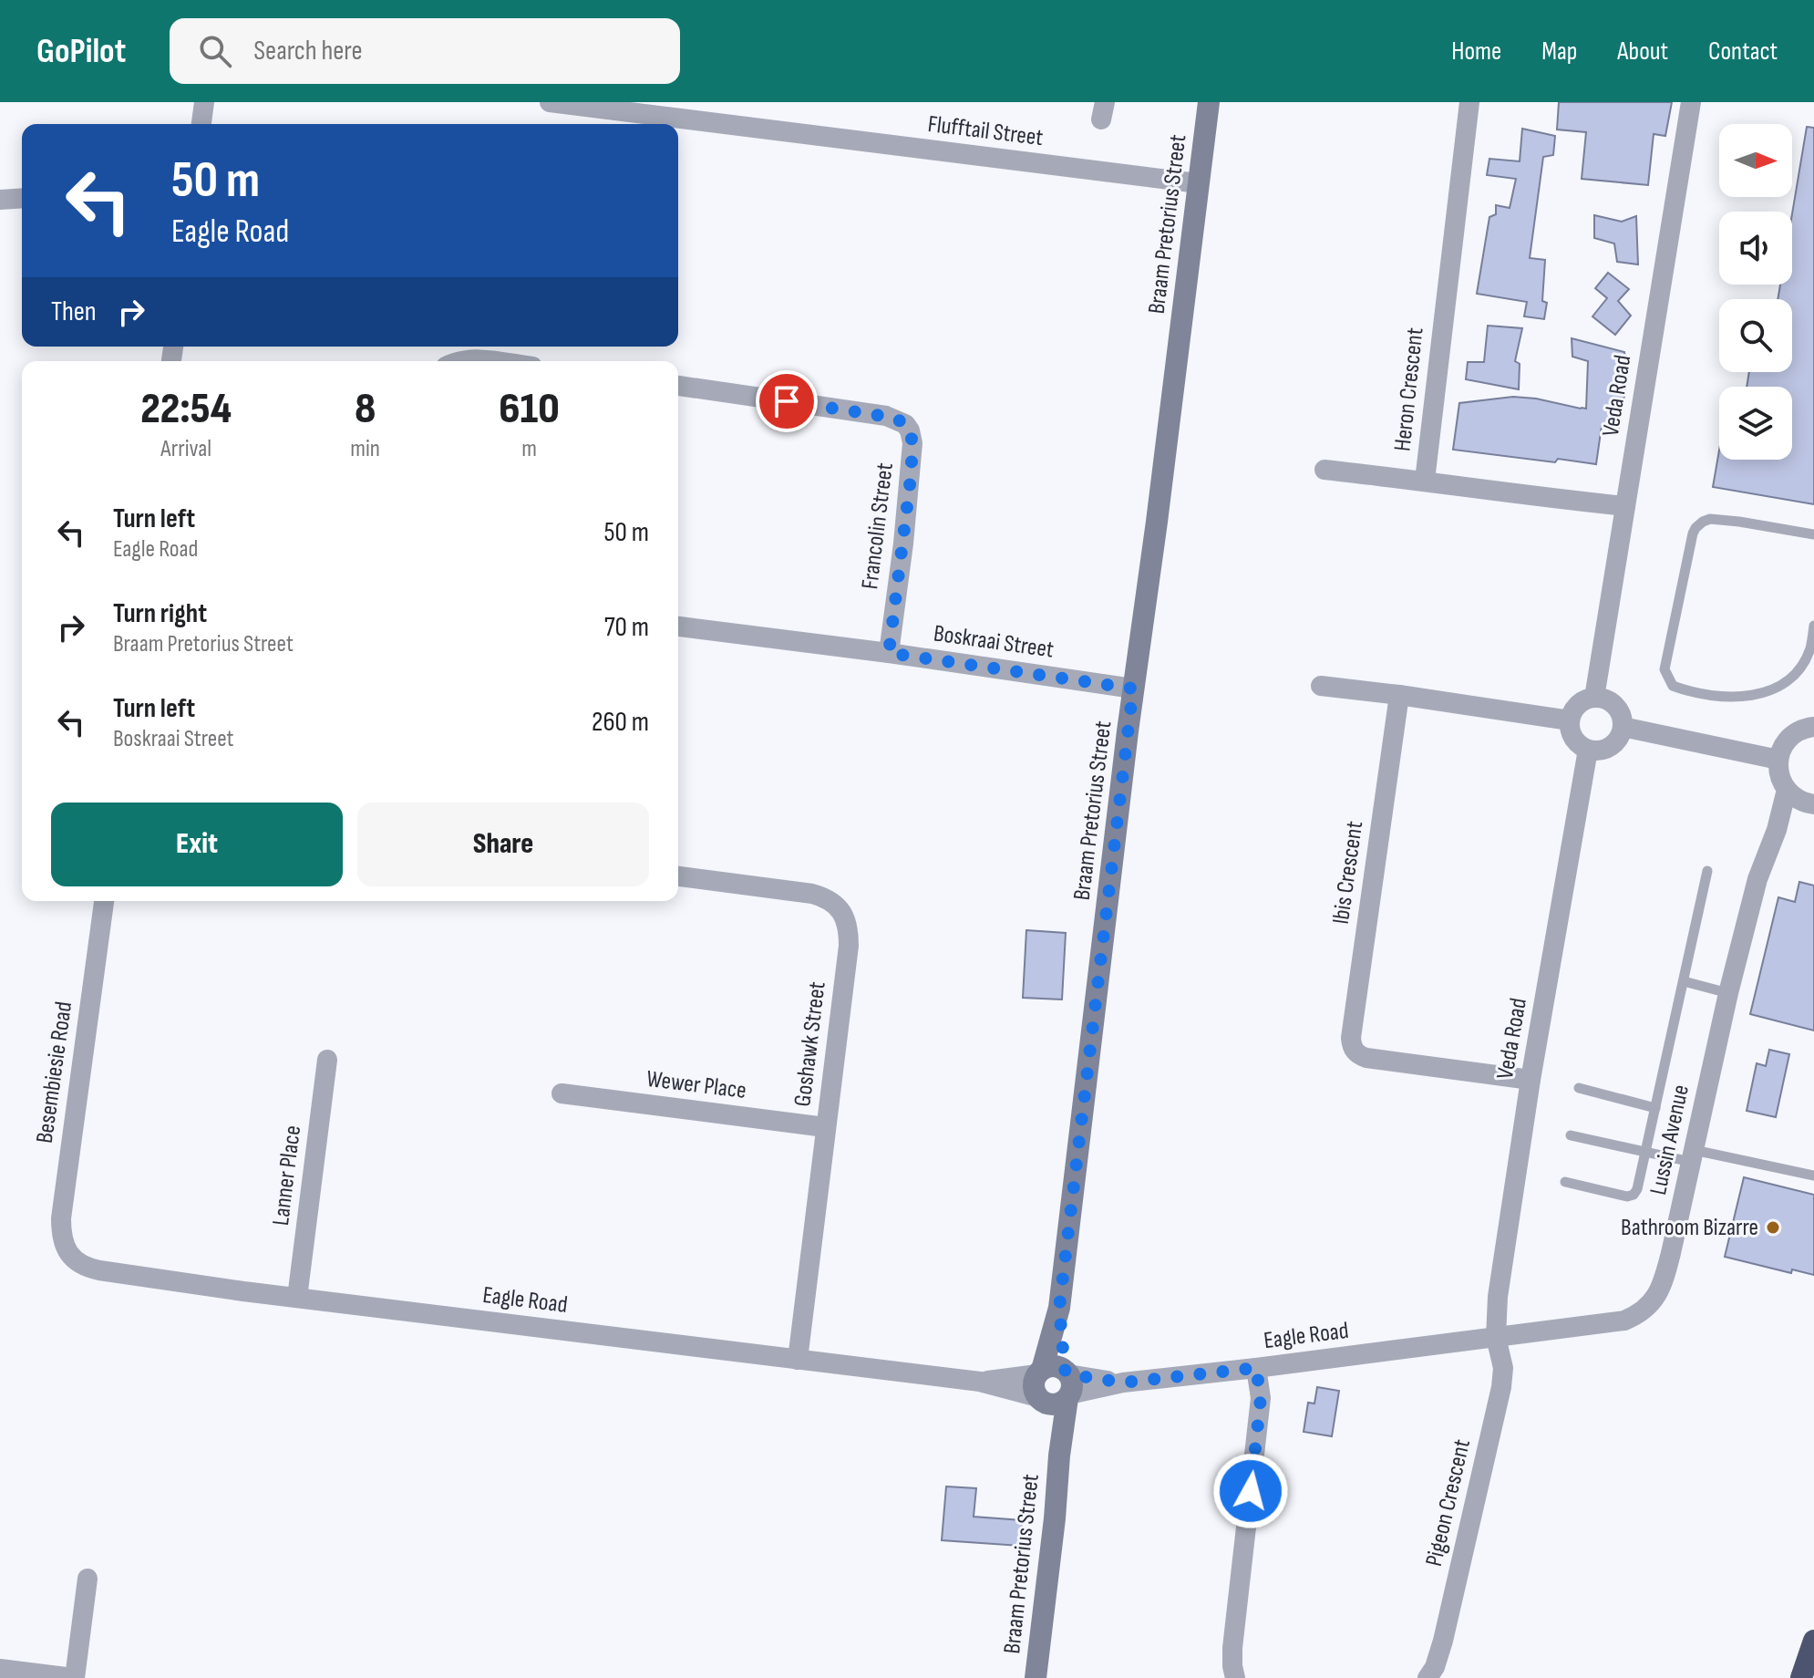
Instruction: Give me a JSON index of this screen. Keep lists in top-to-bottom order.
{
  "streets": {
    "street": [
      "Flufftail Street",
      "Braam Pretorius Street",
      "Heron Crescent",
      "Veda Road",
      "Francolin Street",
      "Boskraai Street",
      "Ibis Crescent",
      "Goshawk Street",
      "Besembiesie Road",
      "Wewer Place",
      "Lussin Avenue",
      "Lanner Place",
      "Eagle Road",
      "Pigeon Crescent"
    ]
  },
  "crossings": [
    ["Flufftail Street", "Braam Pretorius Street"],
    ["Braam Pretorius Street", "Boskraai Street"],
    ["Braam Pretorius Street", "Eagle Road"],
    ["Heron Crescent", "Veda Road"],
    ["Veda Road", "Ibis Crescent"],
    ["Veda Road", "Lussin Avenue"],
    ["Veda Road", "Eagle Road"],
    ["Veda Road", "Pigeon Crescent"],
    ["Francolin Street", "Boskraai Street"],
    ["Goshawk Street", "Wewer Place"],
    ["Goshawk Street", "Eagle Road"],
    ["Besembiesie Road", "Eagle Road"],
    ["Lussin Avenue", "Eagle Road"],
    ["Lussin Avenue", "Pigeon Crescent"],
    ["Lanner Place", "Eagle Road"],
    ["Eagle Road", "Pigeon Crescent"]
  ],
  "places": ["Bathroom Bizarre"],
  "north": "right",
  "page": {
    "header": "GoPilot",
    "search": "Search here",
    "nav": [
      "Home",
      "Map",
      "About",
      "Contact"
    ],
    "turn": ["50 m", "Eagle Road"],
    "then": "Then",
    "eta": [
      "22:54",
      "Arrival",
      "8",
      "min",
      "610",
      "m"
    ],
    "list": [
      {
        "name": "Turn left",
        "note": "Eagle Road",
        "value": "50 m"
      },
      {
        "name": "Turn right",
        "note": "Braam Pretorius Street",
        "value": "70 m"
      },
      {
        "name": "Turn left",
        "note": "Boskraai Street",
        "value": "260 m"
      }
    ],
    "buttons": ["Exit", "Share"]
  }
}
